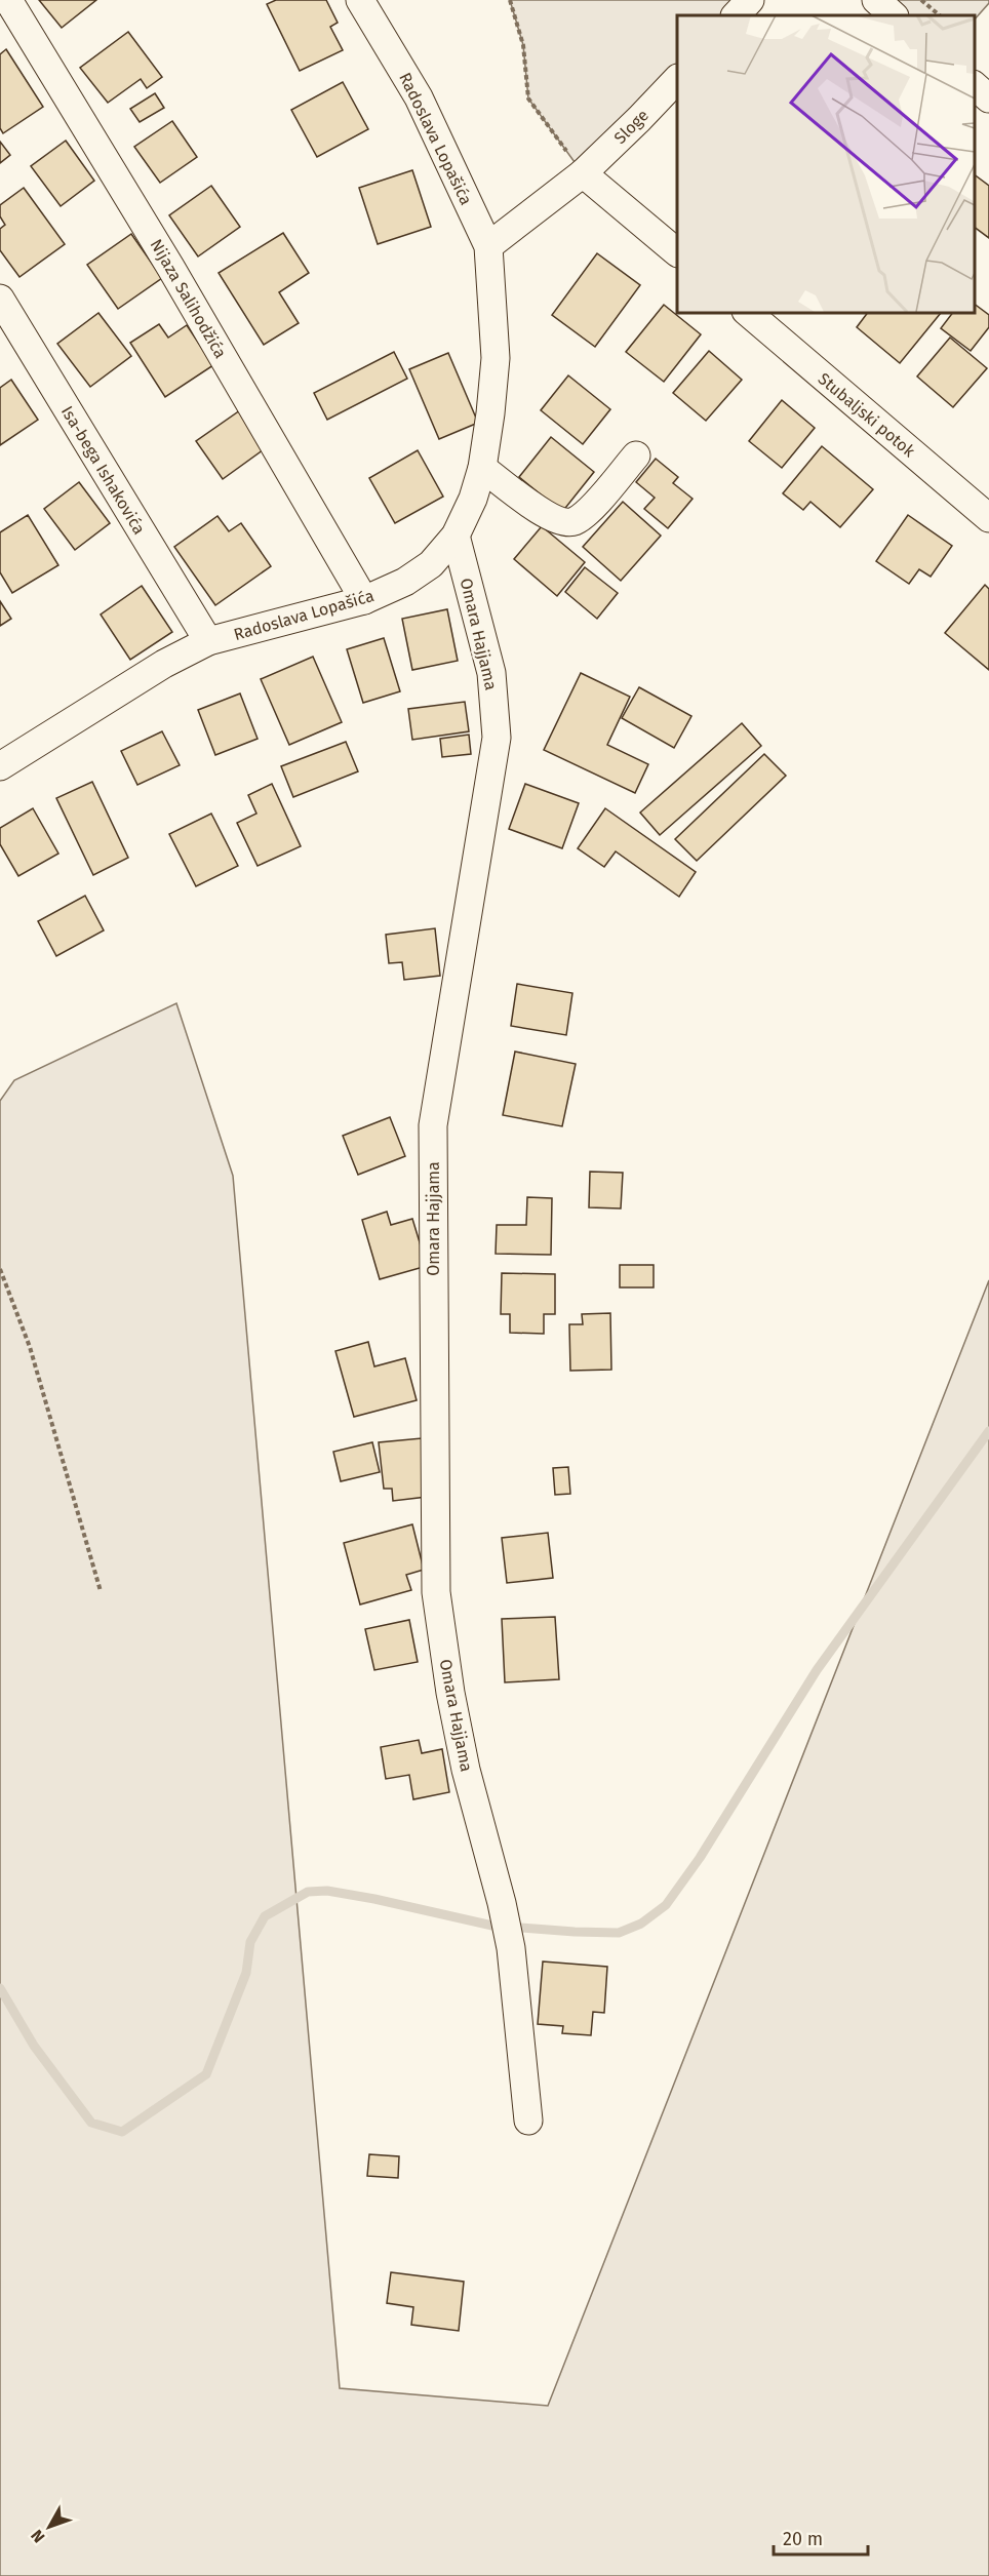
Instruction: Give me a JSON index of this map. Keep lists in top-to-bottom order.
{
  "streets": {
    "street": [
      "Sloge",
      "Radoslava Lopašića",
      "Nijaza Salihodžića",
      "Stubaljski potok",
      "Isa-bega Ishakovića",
      "Omara Hajjama"
    ]
  },
  "crossings": [
    ["Radoslava Lopašića", "Nijaza Salihodžića"],
    ["Radoslava Lopašića", "Isa-bega Ishakovića"],
    ["Radoslava Lopašića", "Omara Hajjama"]
  ],
  "scale_bar": "20 m",
  "north": "bottom left"
}
